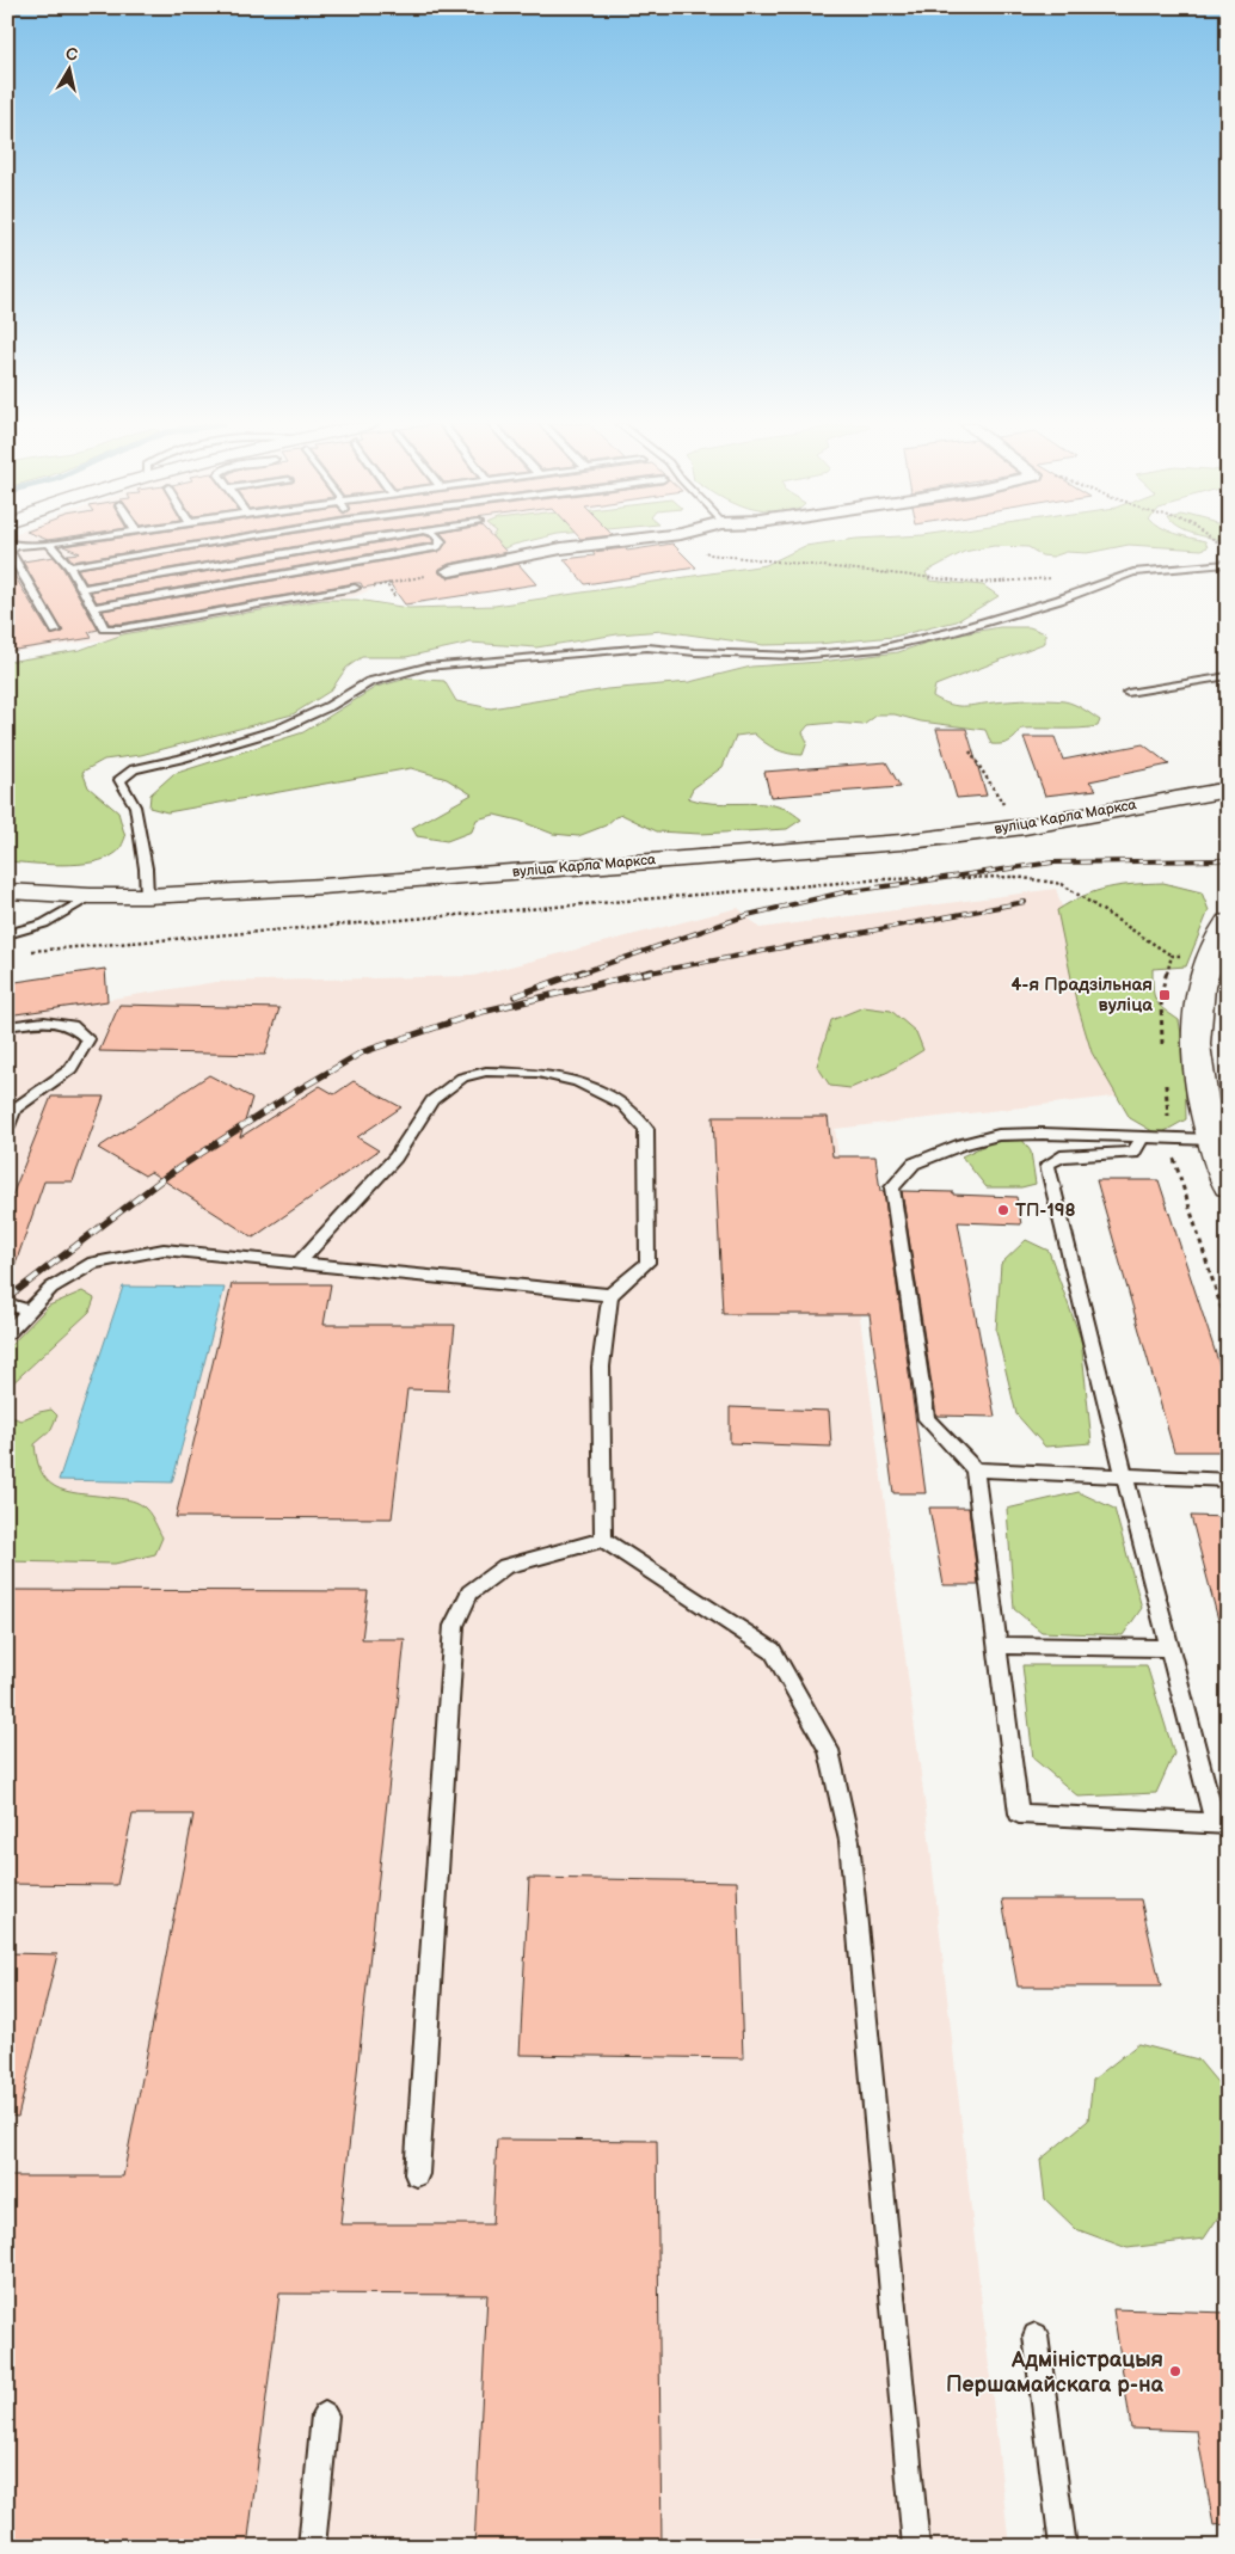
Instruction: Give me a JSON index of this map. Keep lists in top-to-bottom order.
{
  "streets": {
    "main road": ["вуліца Карла Маркса"]
  },
  "places": {
    "transit": ["4-я Прадзільная вуліца"],
    "other": ["ТП-198", "Адміністрацыя Першамайскага р-на"]
  },
  "north": "top"
}
